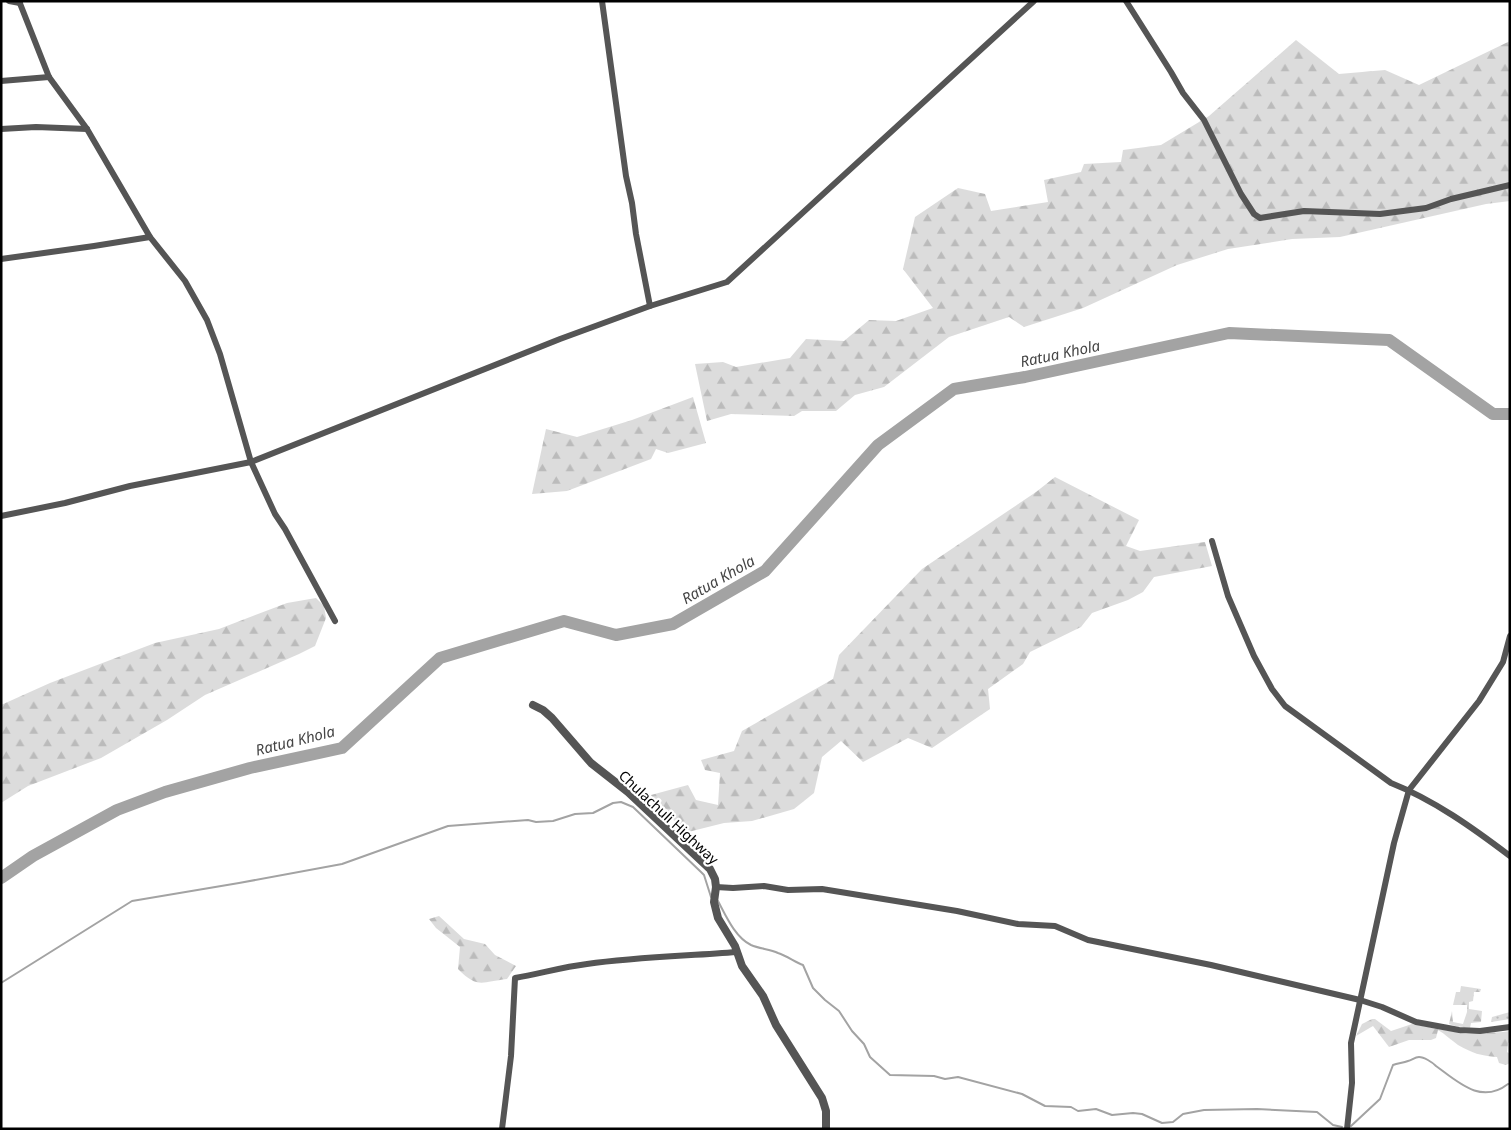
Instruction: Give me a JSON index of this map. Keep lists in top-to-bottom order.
{
  "streets": {
    "street": ["Chulachuli Highway"]
  },
  "water": ["Ratua Khola"]
}
